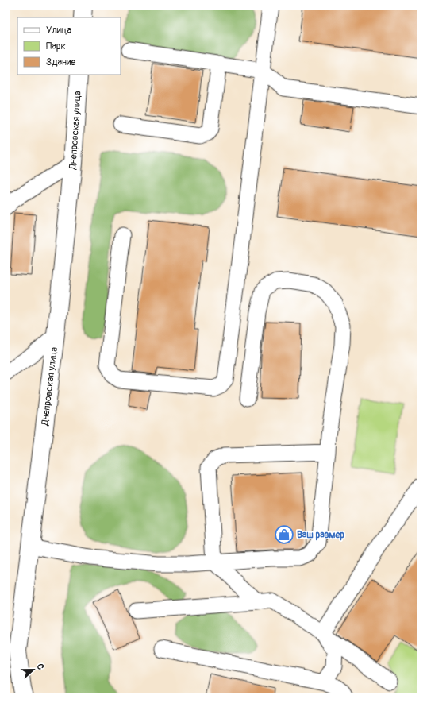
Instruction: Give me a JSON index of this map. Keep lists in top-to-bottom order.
{
  "streets": {
    "main road": ["Днепровская улица"]
  },
  "places": {
    "shop": ["Ваш размер"]
  },
  "legend": ["Улица", "Парк", "Здание"],
  "north": "right"
}
